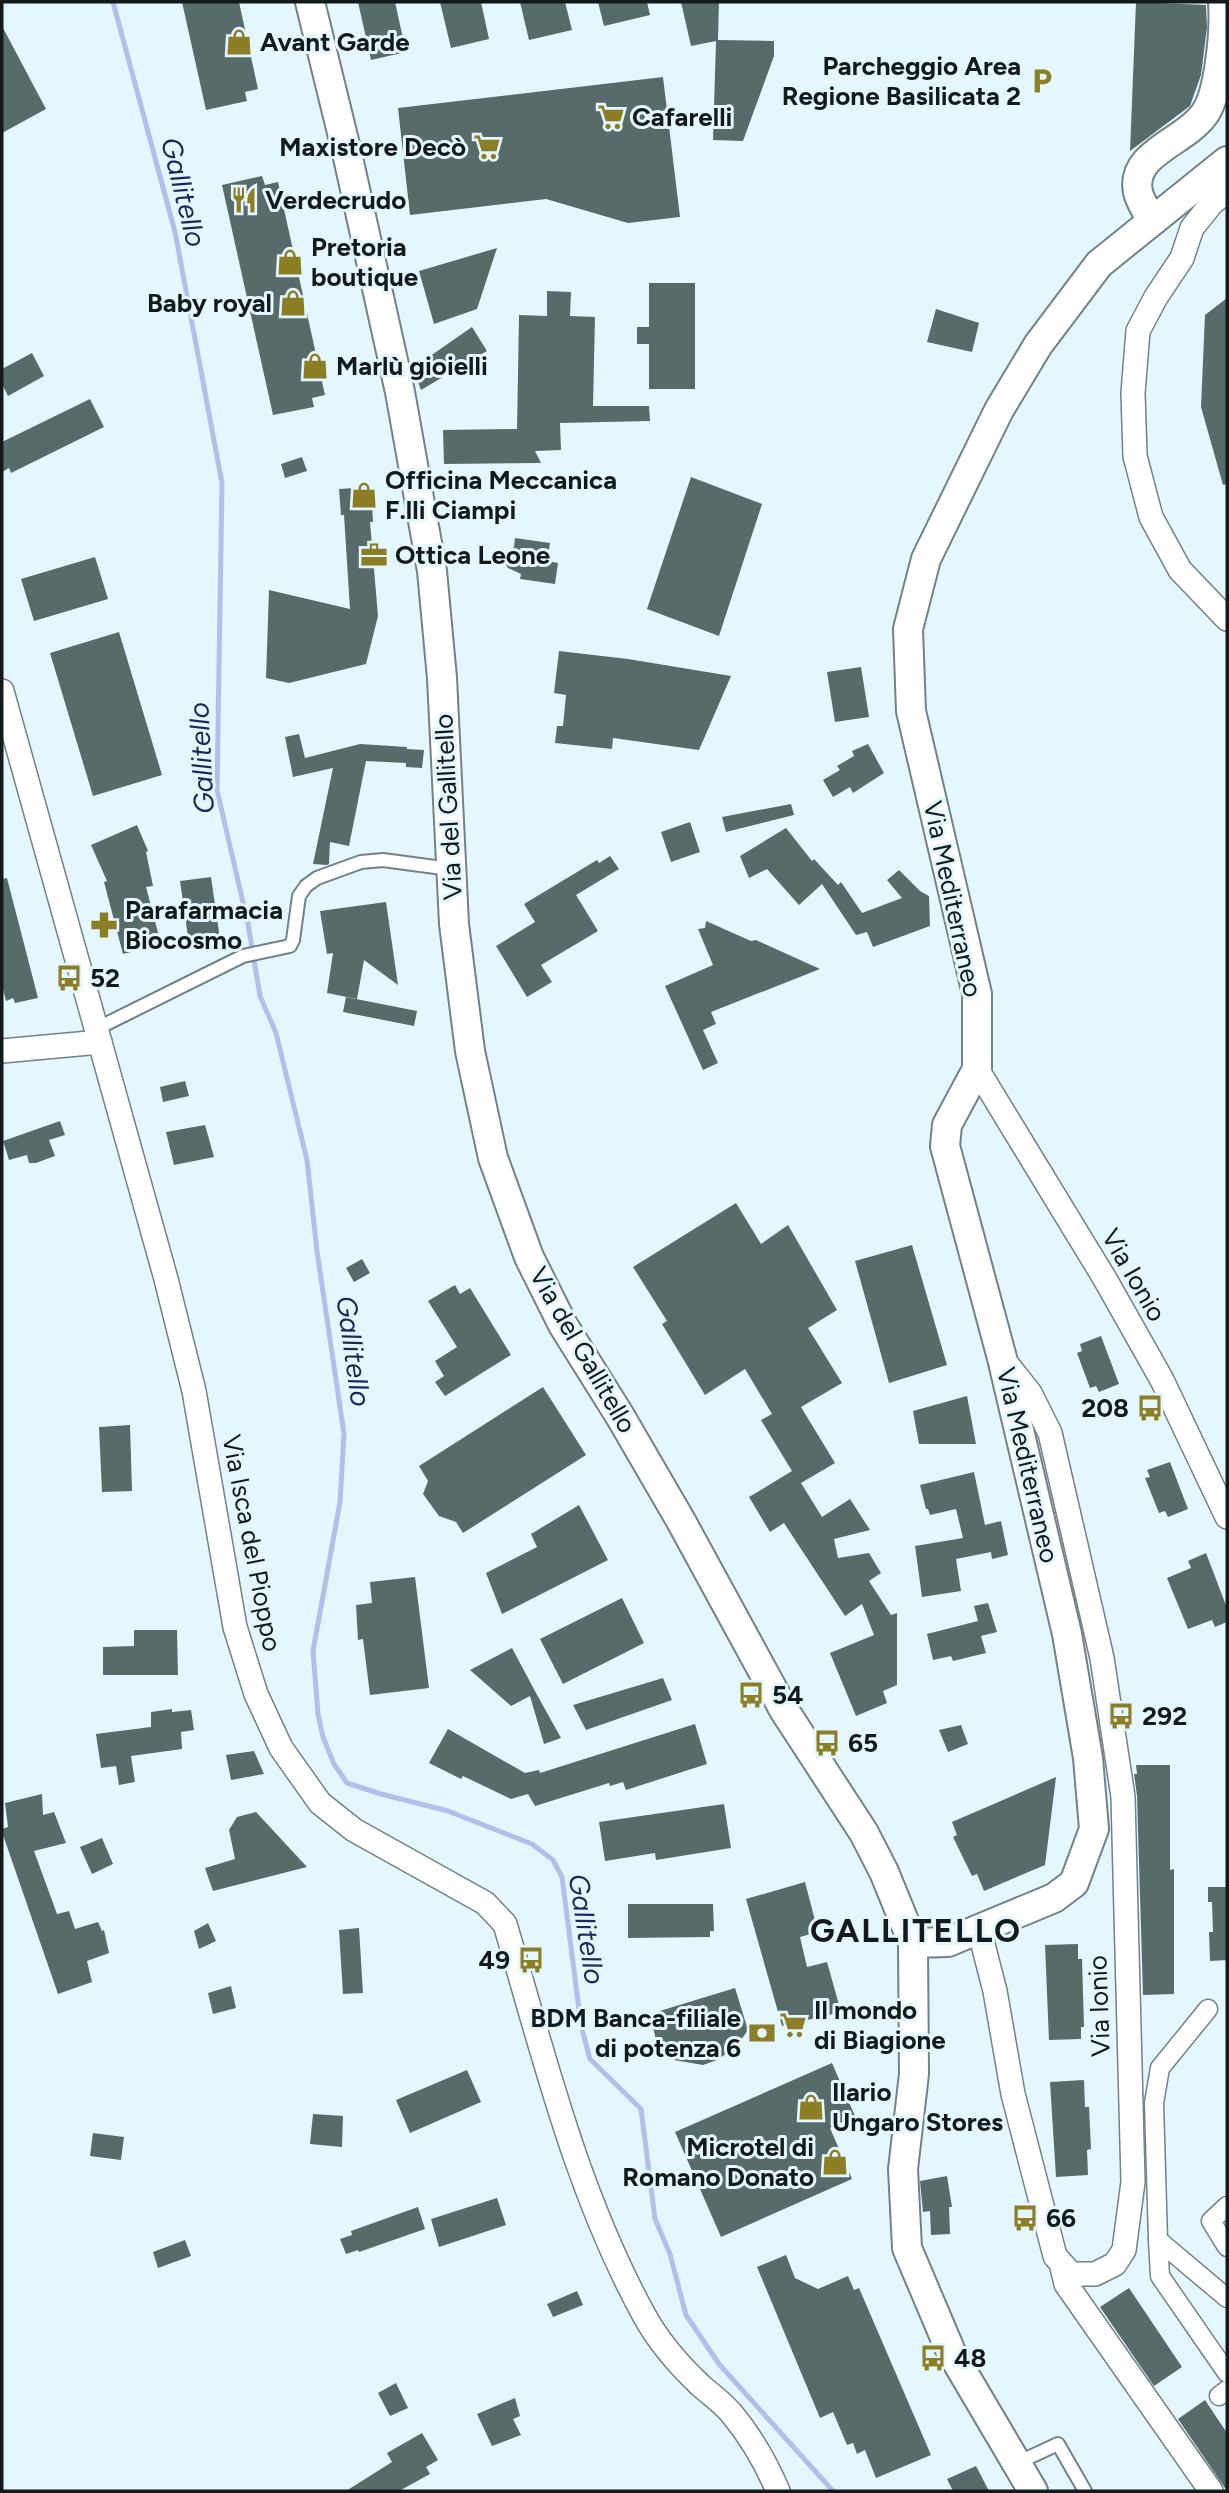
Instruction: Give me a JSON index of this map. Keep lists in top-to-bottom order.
{
  "streets": {
    "street": [
      "Via del Gallitello",
      "Via Mediterraneo",
      "Via Ionio",
      "Via Isca del Pioppo"
    ]
  },
  "crossings": [
    ["Via del Gallitello", "Via Mediterraneo"],
    ["Via Mediterraneo", "Via Ionio"]
  ],
  "districts": ["GALLITELLO"],
  "water": ["Gallitello"],
  "places": {
    "shop": [
      "Avant Garde",
      "Pretoria boutique",
      "Baby royal",
      "Marlù gioielli",
      "Officina Meccanica F.lli Ciampi",
      "Ilario Ungaro Stores",
      "Microtel di Romano Donato"
    ],
    "parking": ["Parcheggio Area Regione Basilicata 2"],
    "supermarket": ["Cafarelli", "Maxistore Decò", "Il mondo di Biagione"],
    "restaurant": ["Verdecrudo"],
    "office": ["Ottica Leone"],
    "pharmacy": ["Parafarmacia Biocosmo"],
    "bus stop": [
      "52",
      "208",
      "54",
      "292",
      "65",
      "49",
      "66",
      "48"
    ],
    "bank": ["BDM Banca-filiale di potenza 6"]
  }
}
